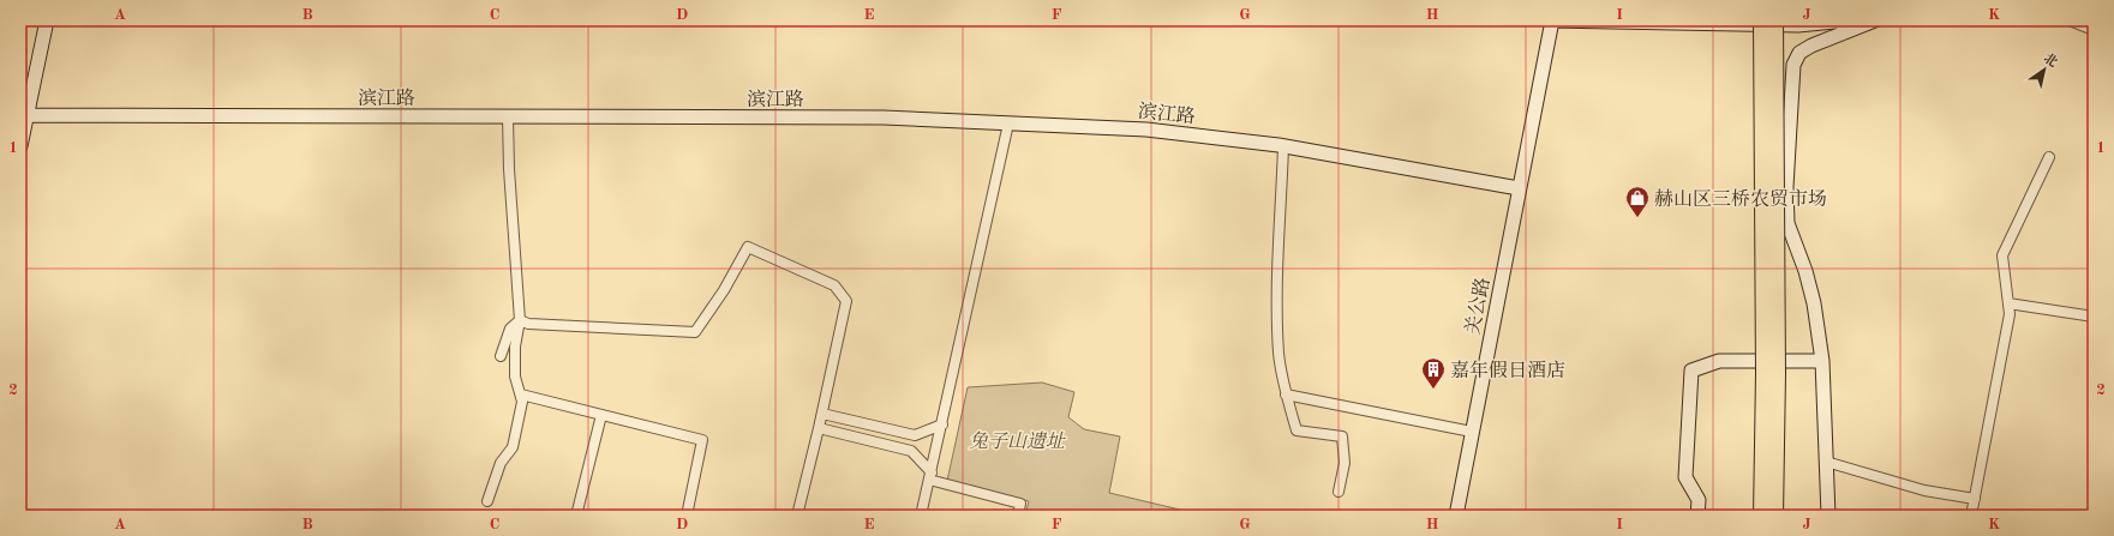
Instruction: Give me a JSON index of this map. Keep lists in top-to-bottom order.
{
  "streets": {
    "main road": ["滨江路", "关公路"]
  },
  "crossings": [
    ["滨江路", "关公路"]
  ],
  "parks": ["兔子山遗址"],
  "places": {
    "shop": ["赫山区三桥农贸市场"],
    "building": ["嘉年假日酒店"]
  },
  "north": "top right",
  "grid": {
    "columns": [
      "A",
      "B",
      "C",
      "D",
      "E",
      "F",
      "G",
      "H",
      "I",
      "J",
      "K"
    ],
    "rows": ["1", "2"]
  }
}
